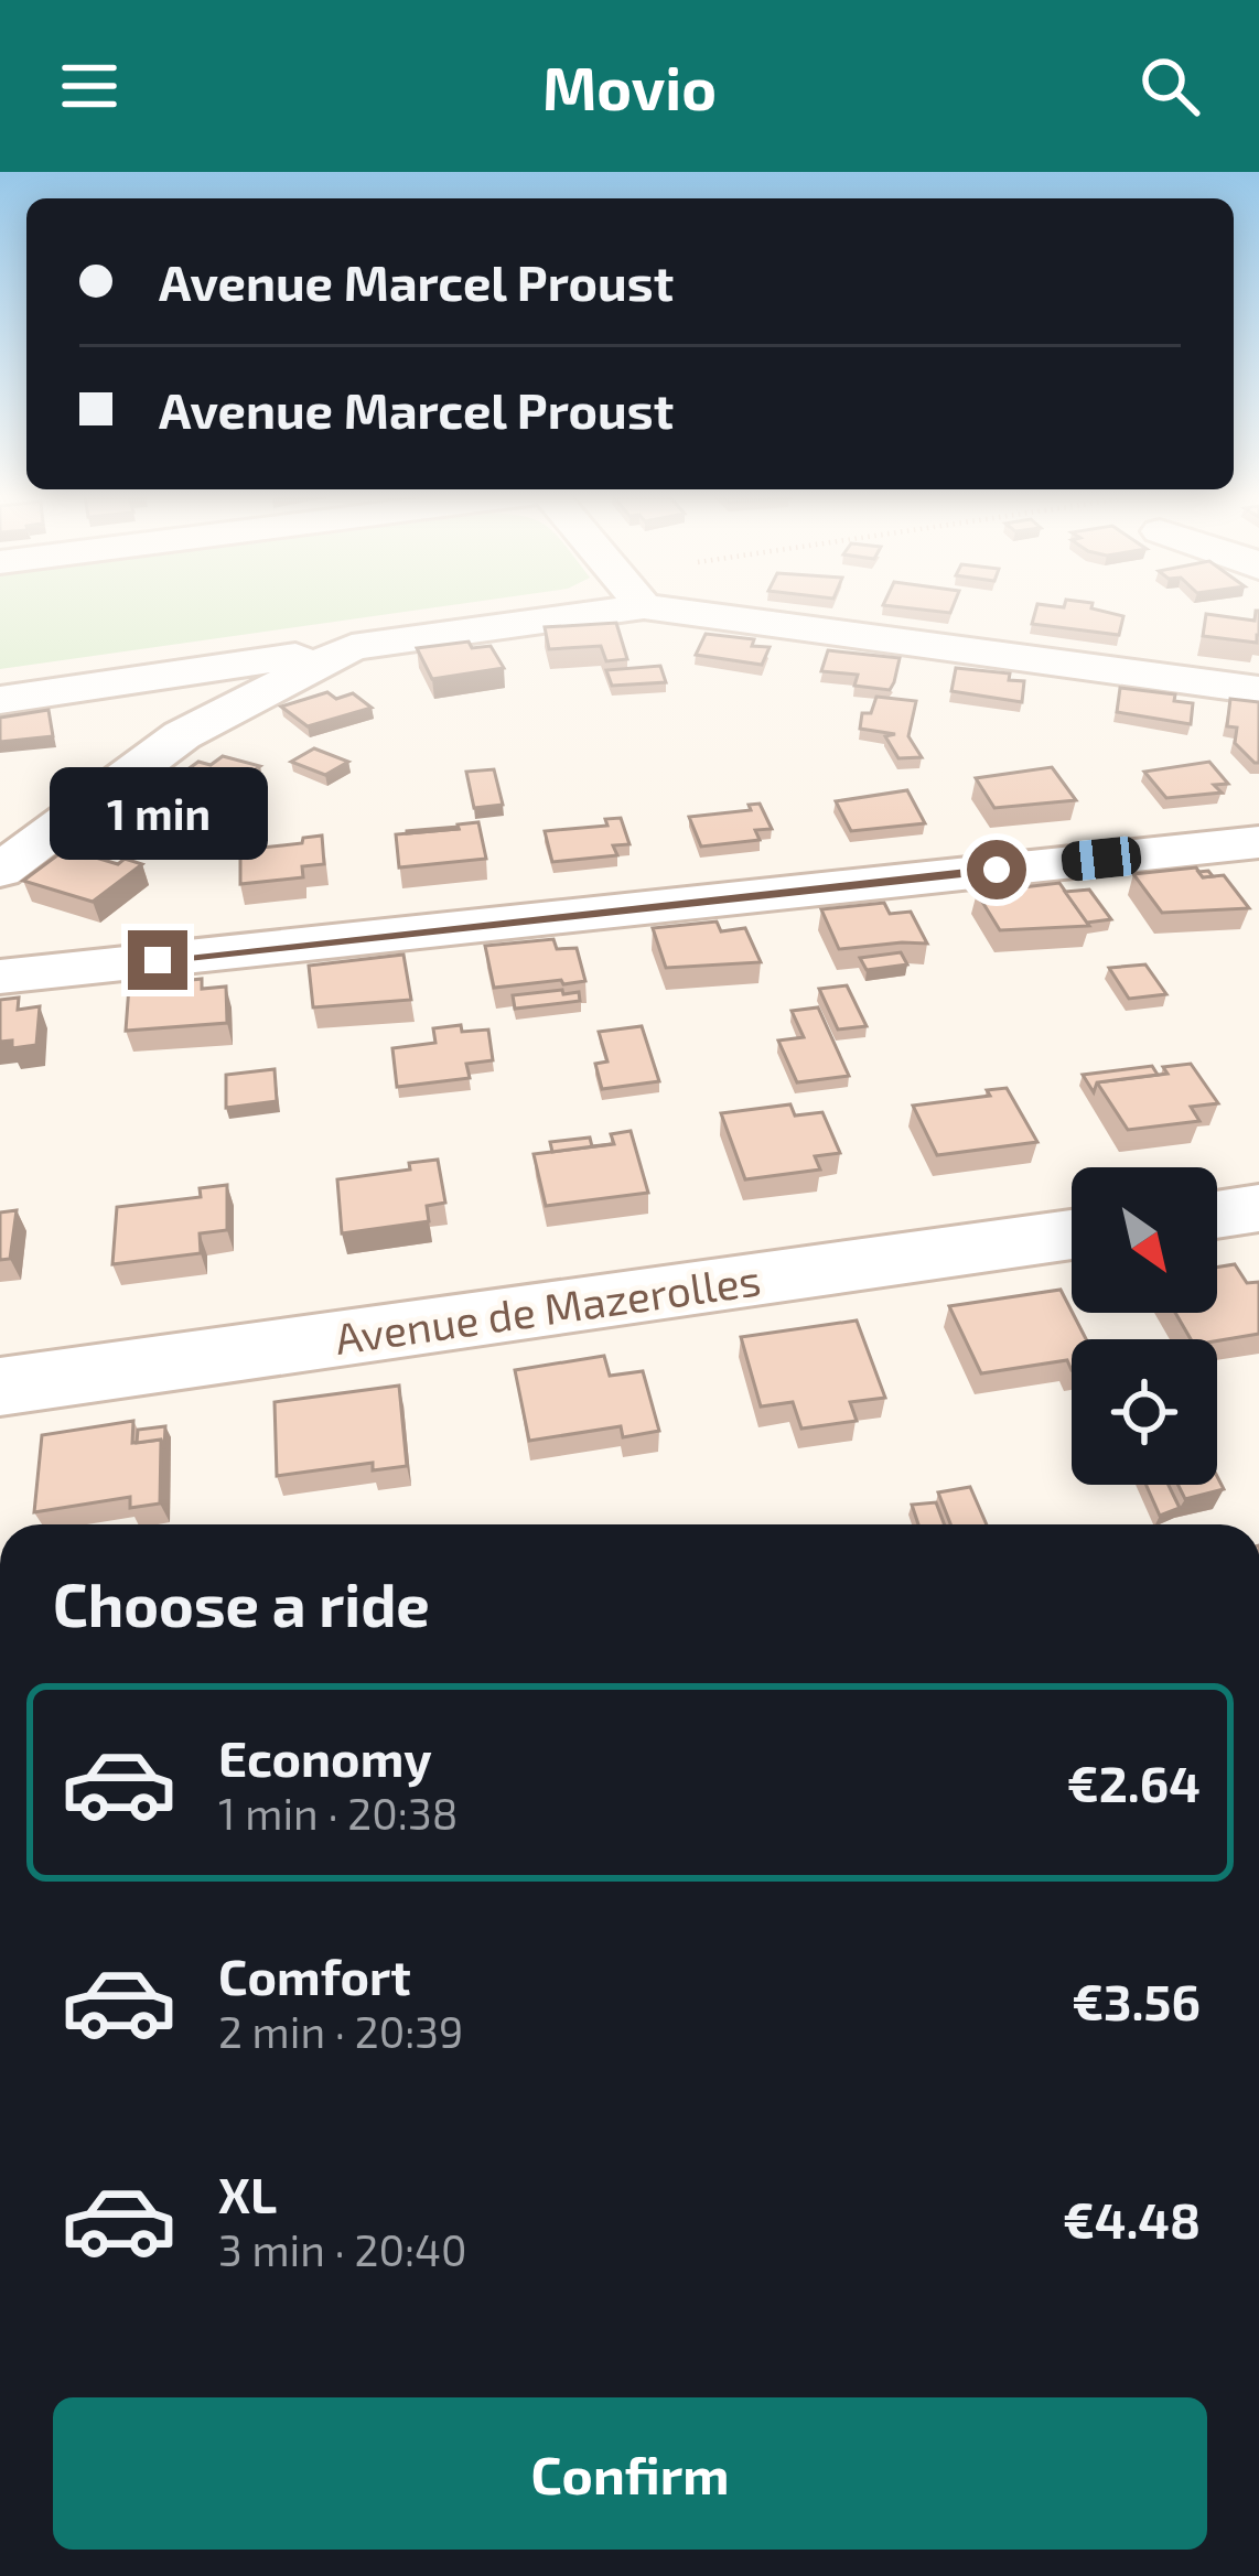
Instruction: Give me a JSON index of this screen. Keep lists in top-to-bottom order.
{
  "streets": {
    "street": ["Avenue de Mazerolles"]
  },
  "north": "bottom right",
  "page": {
    "header": "Movio",
    "banner": ["Avenue Marcel Proust", "Avenue Marcel Proust"],
    "bubble": "1 min",
    "heading": "Choose a ride",
    "list": [
      {
        "name": "Economy",
        "note": "1 min · 20:38",
        "value": "€2.64"
      },
      {
        "name": "Comfort",
        "note": "2 min · 20:39",
        "value": "€3.56"
      },
      {
        "name": "XL",
        "note": "3 min · 20:40",
        "value": "€4.48"
      }
    ],
    "buttons": "Confirm"
  }
}
